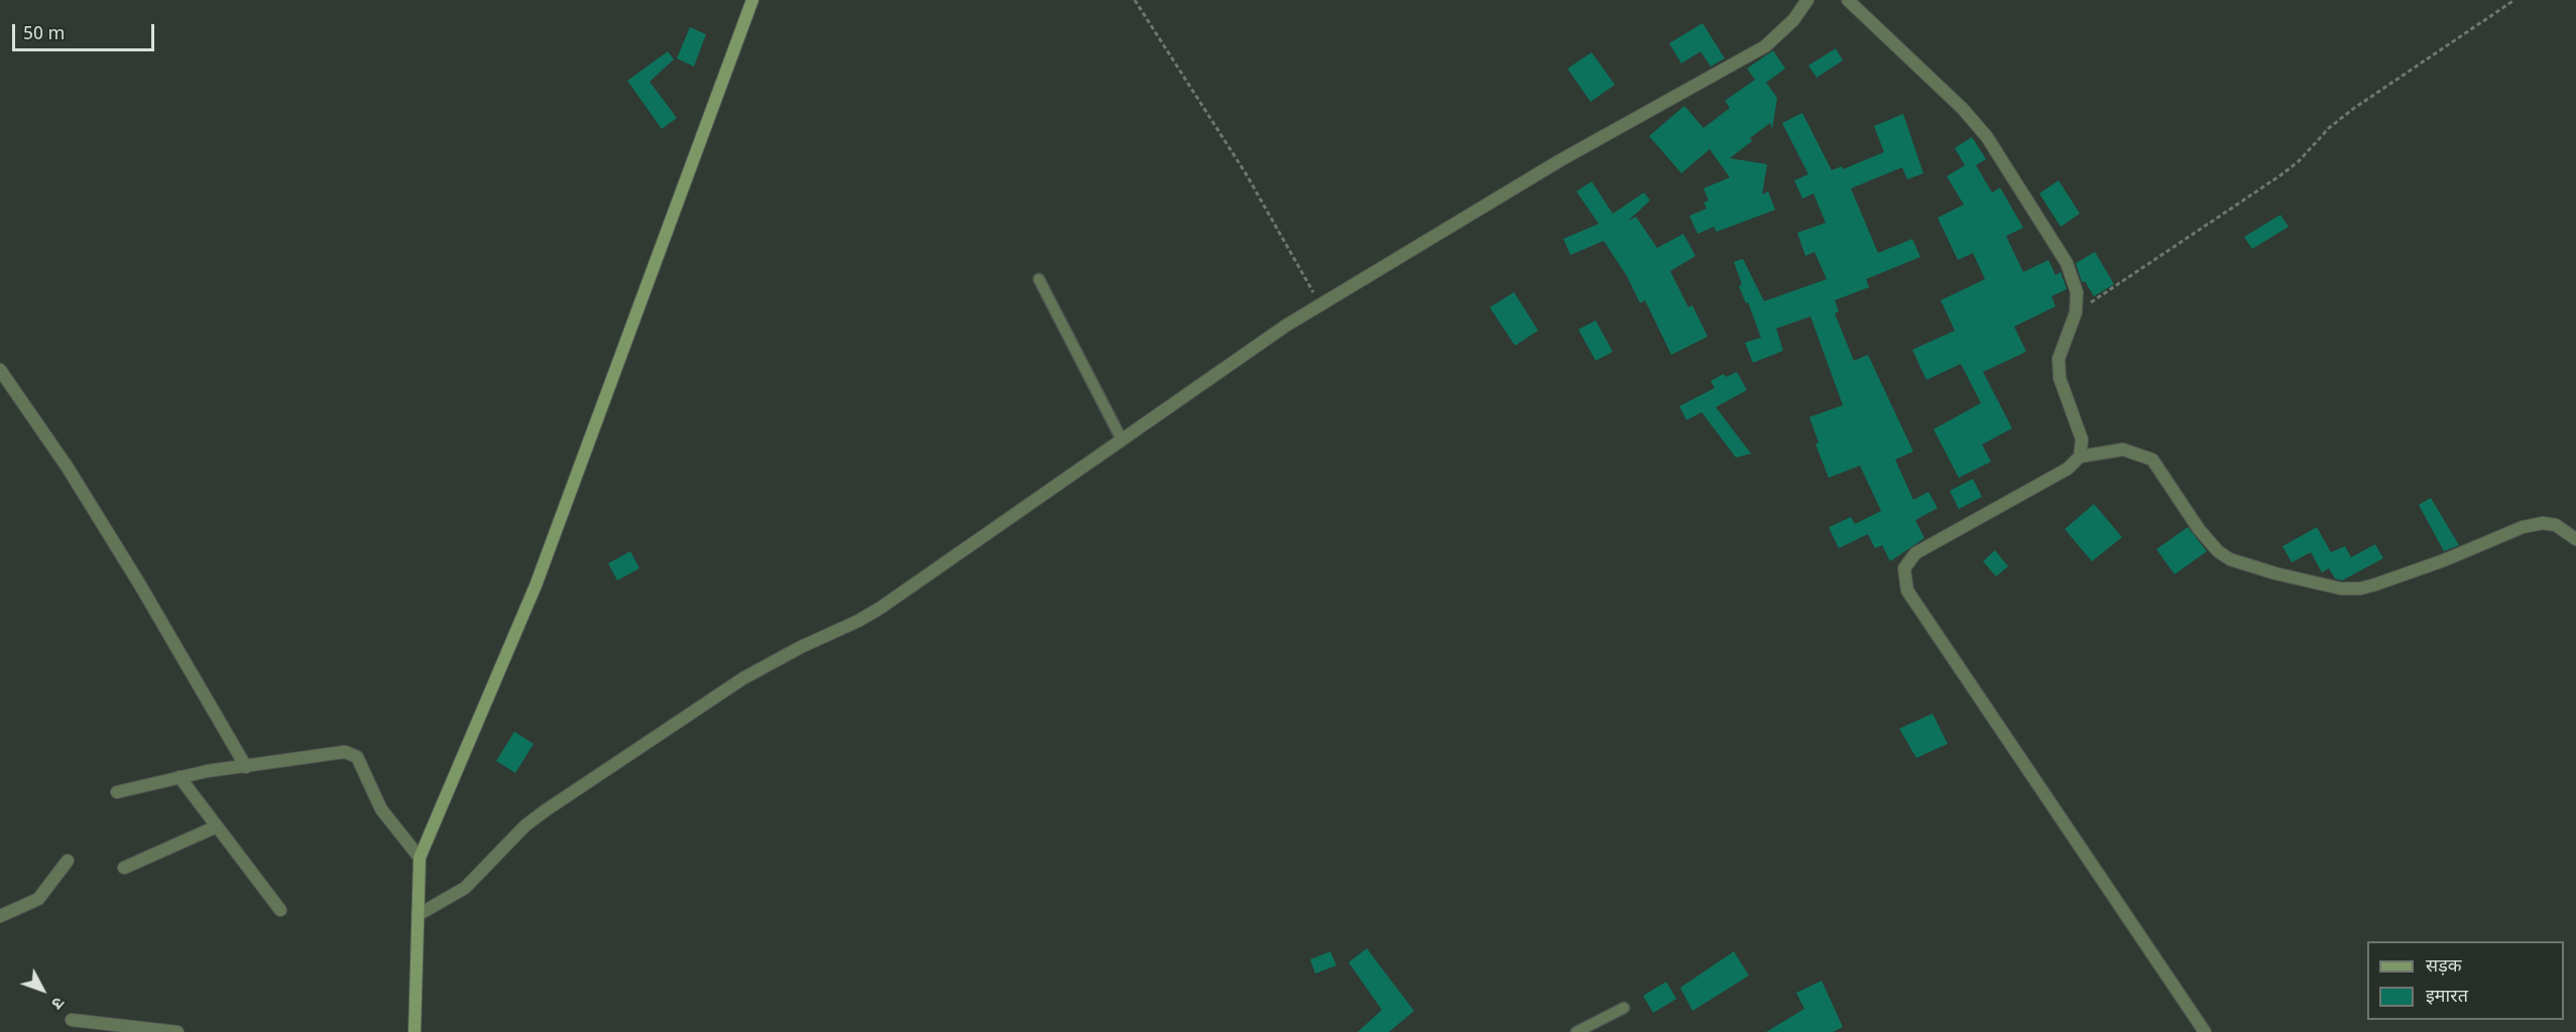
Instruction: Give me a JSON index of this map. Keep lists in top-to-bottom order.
{
  "legend": ["सड़क", "इमारत"],
  "scale_bar": "50 m",
  "north": "bottom right"
}
